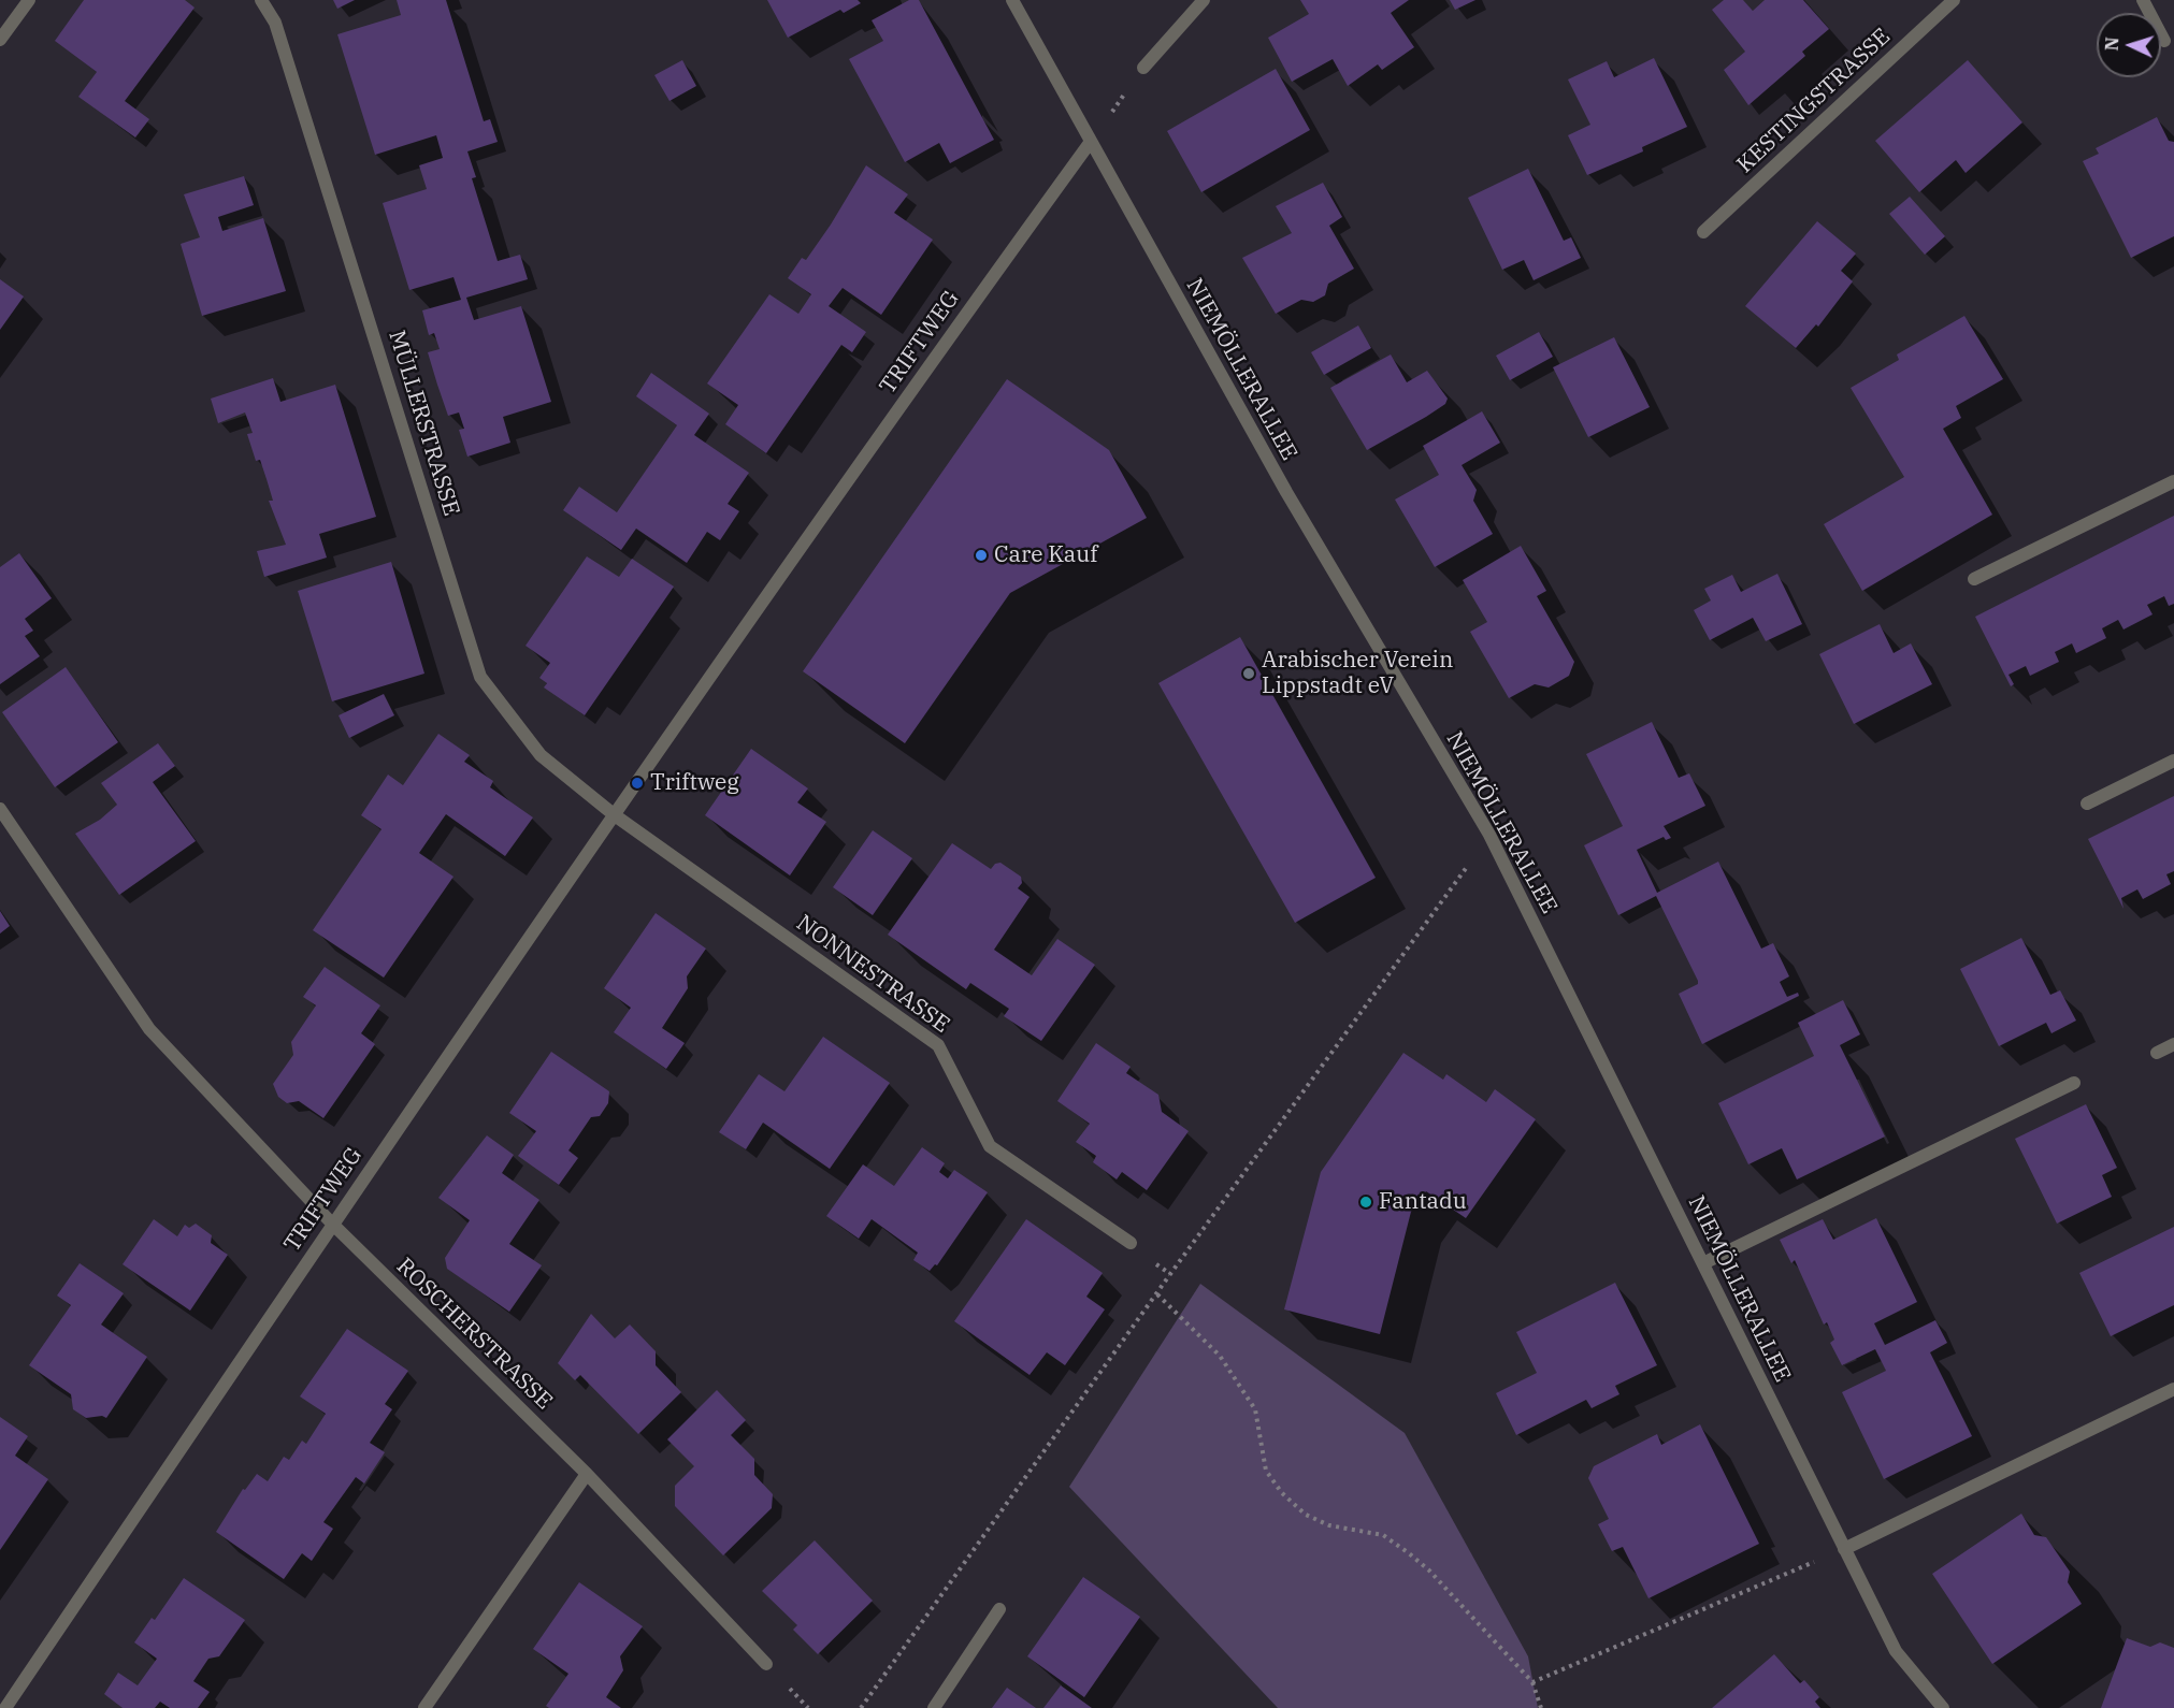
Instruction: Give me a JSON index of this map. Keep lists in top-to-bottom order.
{
  "streets": {
    "street": [
      "KESTINGSTRASSE",
      "TRIFTWEG",
      "NIEMÖLLERALLEE",
      "MÜLLERSTRASSE",
      "NONNESTRASSE",
      "ROSCHERSTRASSE"
    ]
  },
  "crossings": [
    ["TRIFTWEG", "NIEMÖLLERALLEE"],
    ["TRIFTWEG", "MÜLLERSTRASSE"],
    ["TRIFTWEG", "NONNESTRASSE"],
    ["TRIFTWEG", "ROSCHERSTRASSE"],
    ["MÜLLERSTRASSE", "NONNESTRASSE"]
  ],
  "places": [
    "Care Kauf",
    "Arabischer Verein Lippstadt eV",
    "Triftweg",
    "Fantadu"
  ],
  "north": "left"
}
